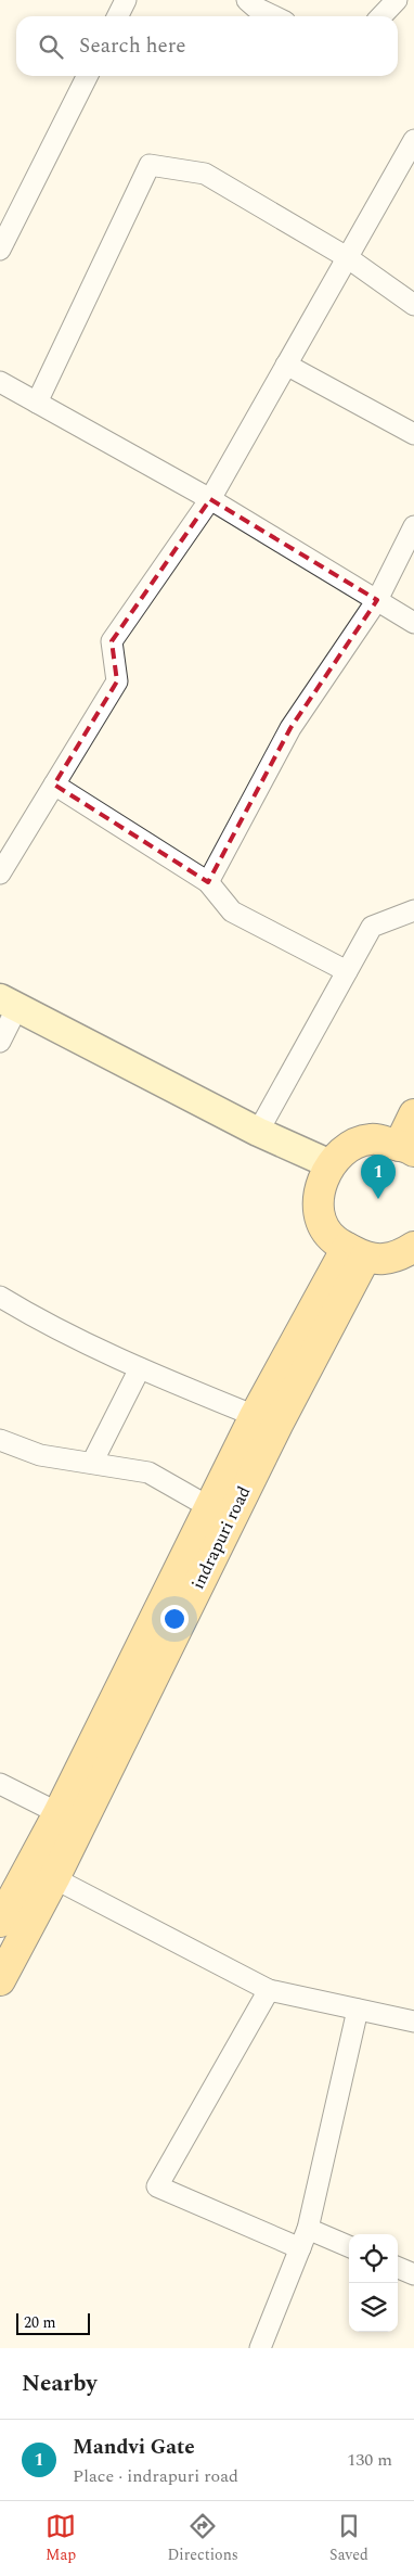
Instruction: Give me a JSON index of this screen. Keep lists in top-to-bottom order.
{
  "streets": {
    "main road": ["indrapuri road"]
  },
  "scale_bar": "20 m",
  "page": {
    "search": "Search here",
    "pins": "1",
    "scale": "20 m",
    "heading": "Nearby",
    "list": [
      {
        "mark": "1",
        "name": "Mandvi Gate",
        "note": "Place · indrapuri road",
        "value": "130 m"
      }
    ],
    "nav": ["Map", "Directions", "Saved"]
  }
}
